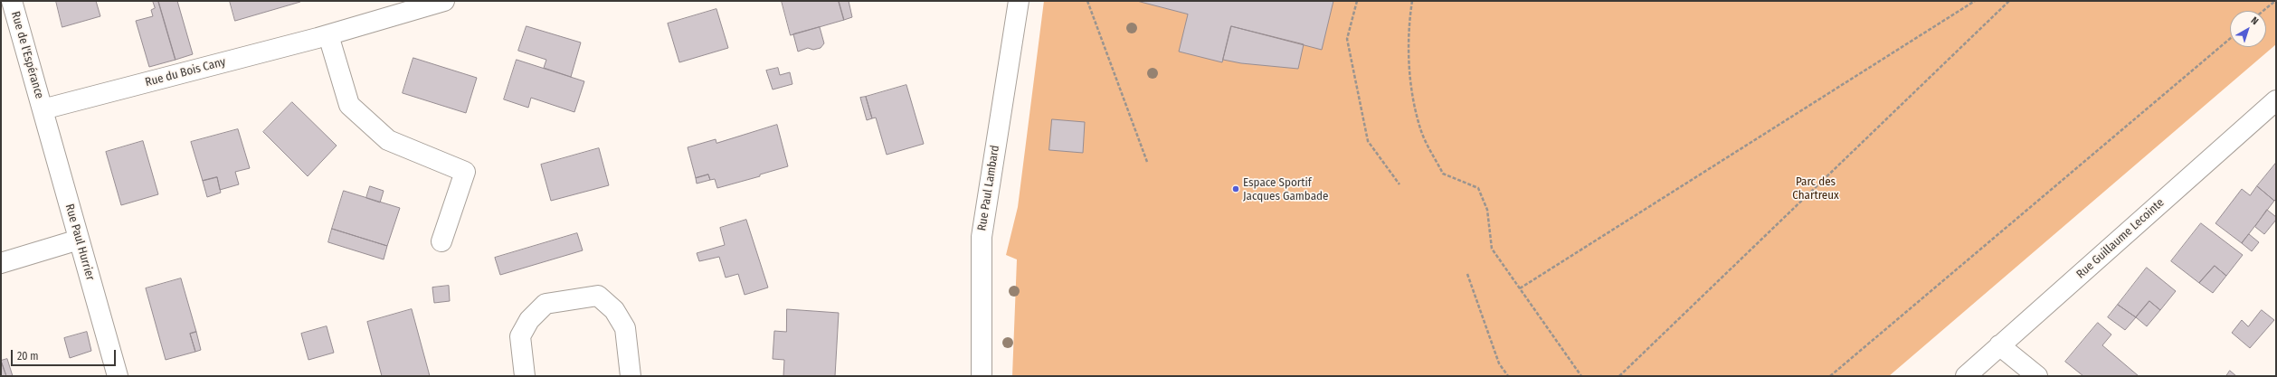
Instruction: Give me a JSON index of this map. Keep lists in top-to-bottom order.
{
  "streets": {
    "street": [
      "Rue de l'Espérance",
      "Rue du Bois Cany",
      "Rue Paul Lambard",
      "Rue Guillaume Lecointe",
      "Rue Paul Hurrier"
    ]
  },
  "crossings": [
    ["Rue de l'Espérance", "Rue du Bois Cany"],
    ["Rue de l'Espérance", "Rue Paul Hurrier"],
    ["Rue du Bois Cany", "Rue Paul Hurrier"]
  ],
  "parks": ["Parc des Chartreux"],
  "places": ["Espace Sportif Jacques Gambade"],
  "scale_bar": "20 m",
  "north": "top right"
}
